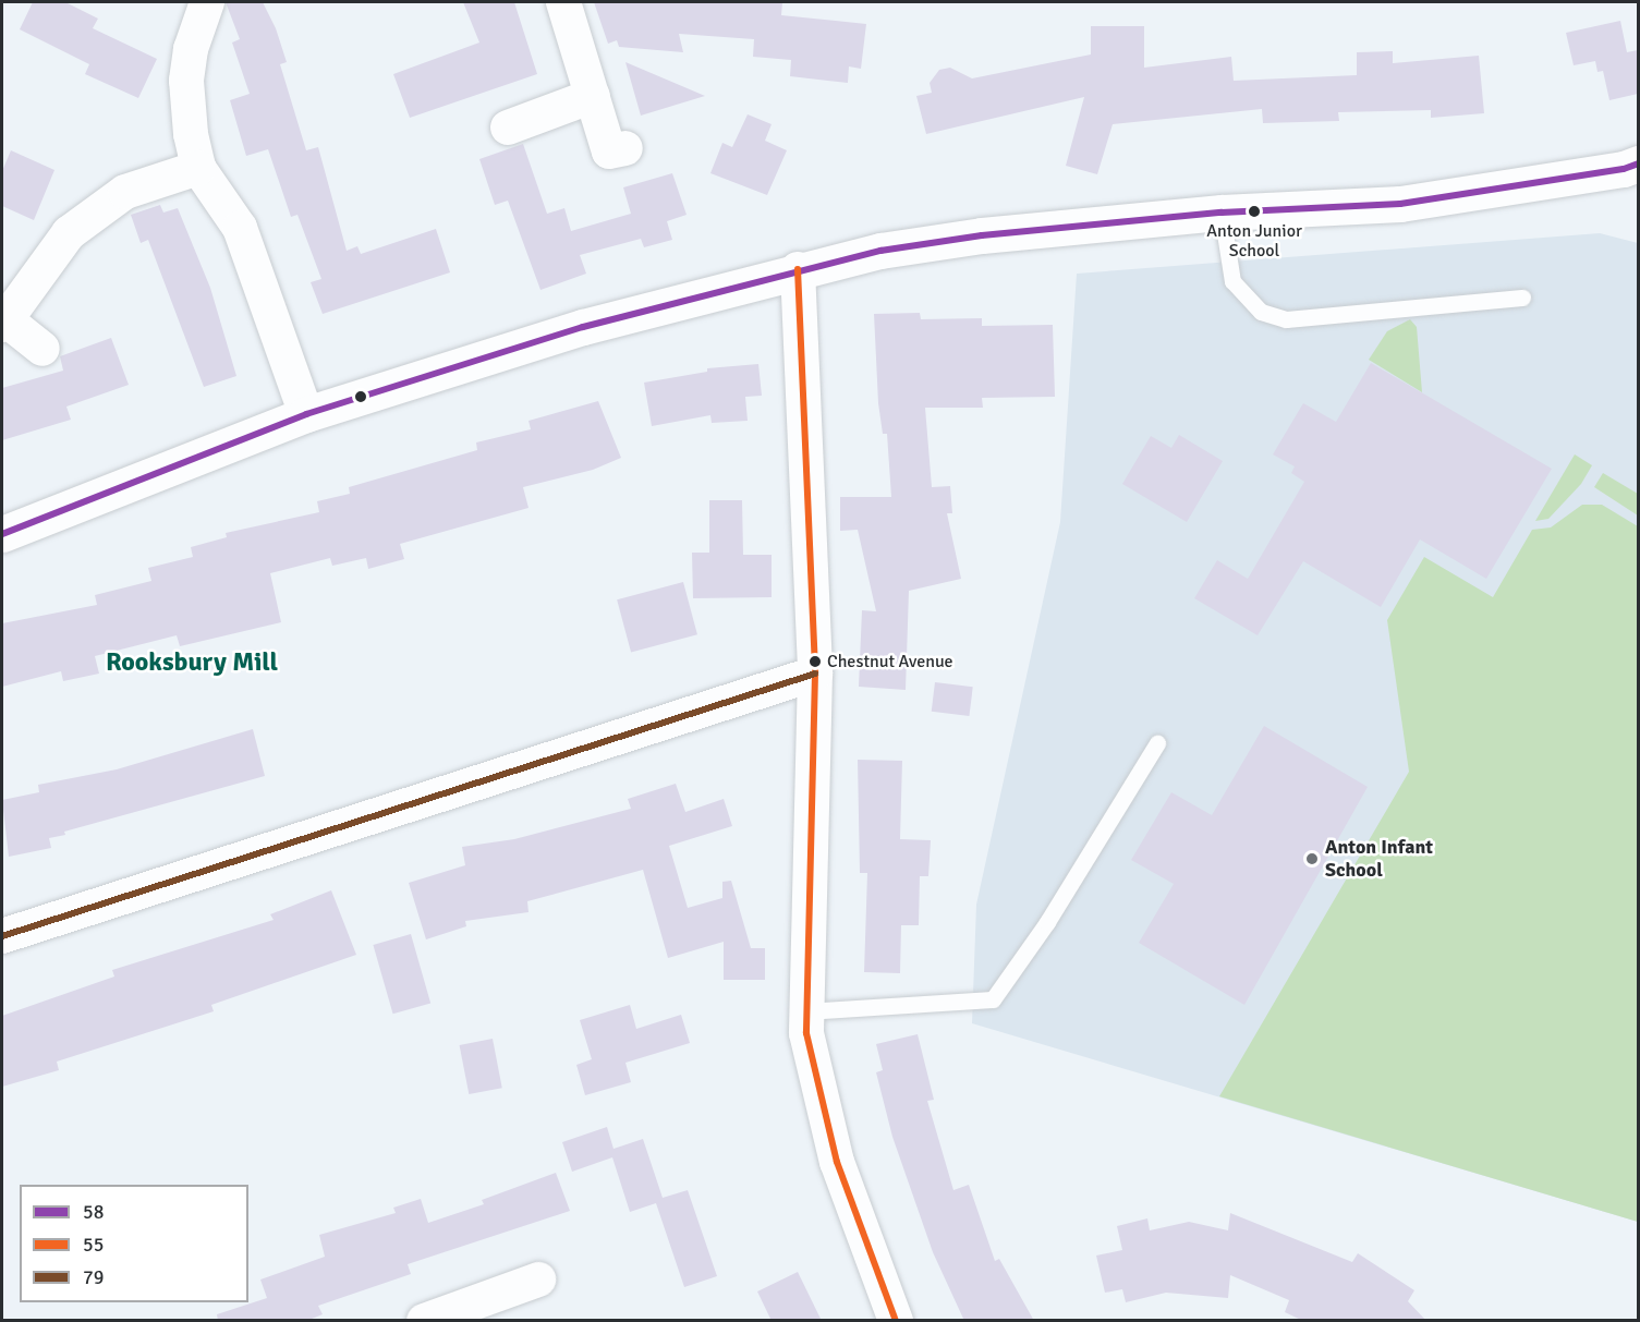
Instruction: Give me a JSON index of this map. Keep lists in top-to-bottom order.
{
  "districts": ["Rooksbury Mill"],
  "places": ["Anton Junior School", "Chestnut Avenue", "Anton Infant School"],
  "lines": ["transit line 58", "transit line 55", "transit line 79"],
  "legend": ["58", "55", "79"]
}
